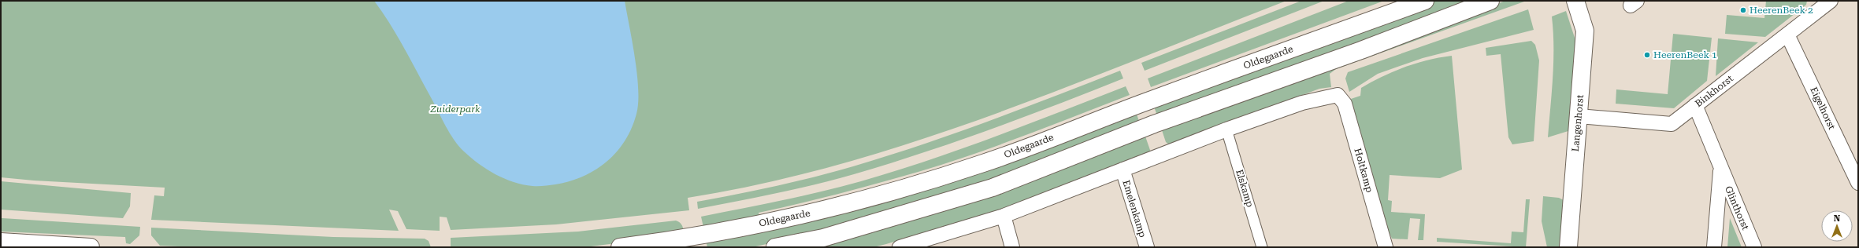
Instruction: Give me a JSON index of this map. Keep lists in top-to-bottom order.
{
  "streets": {
    "main road": ["Oldegaarde", "Langenhorst"],
    "street": [
      "Binkhorst",
      "Eigelhorst",
      "Holtkamp",
      "Elskamp",
      "Glinthorst",
      "Emelenkamp"
    ]
  },
  "crossings": [
    ["Binkhorst", "Eigelhorst"],
    ["Binkhorst", "Langenhorst"],
    ["Binkhorst", "Glinthorst"],
    ["Holtkamp", "Elskamp"]
  ],
  "parks": ["Zuiderpark"],
  "places": ["HeerenBeek 2", "HeerenBeek 1"],
  "north": "top"
}
